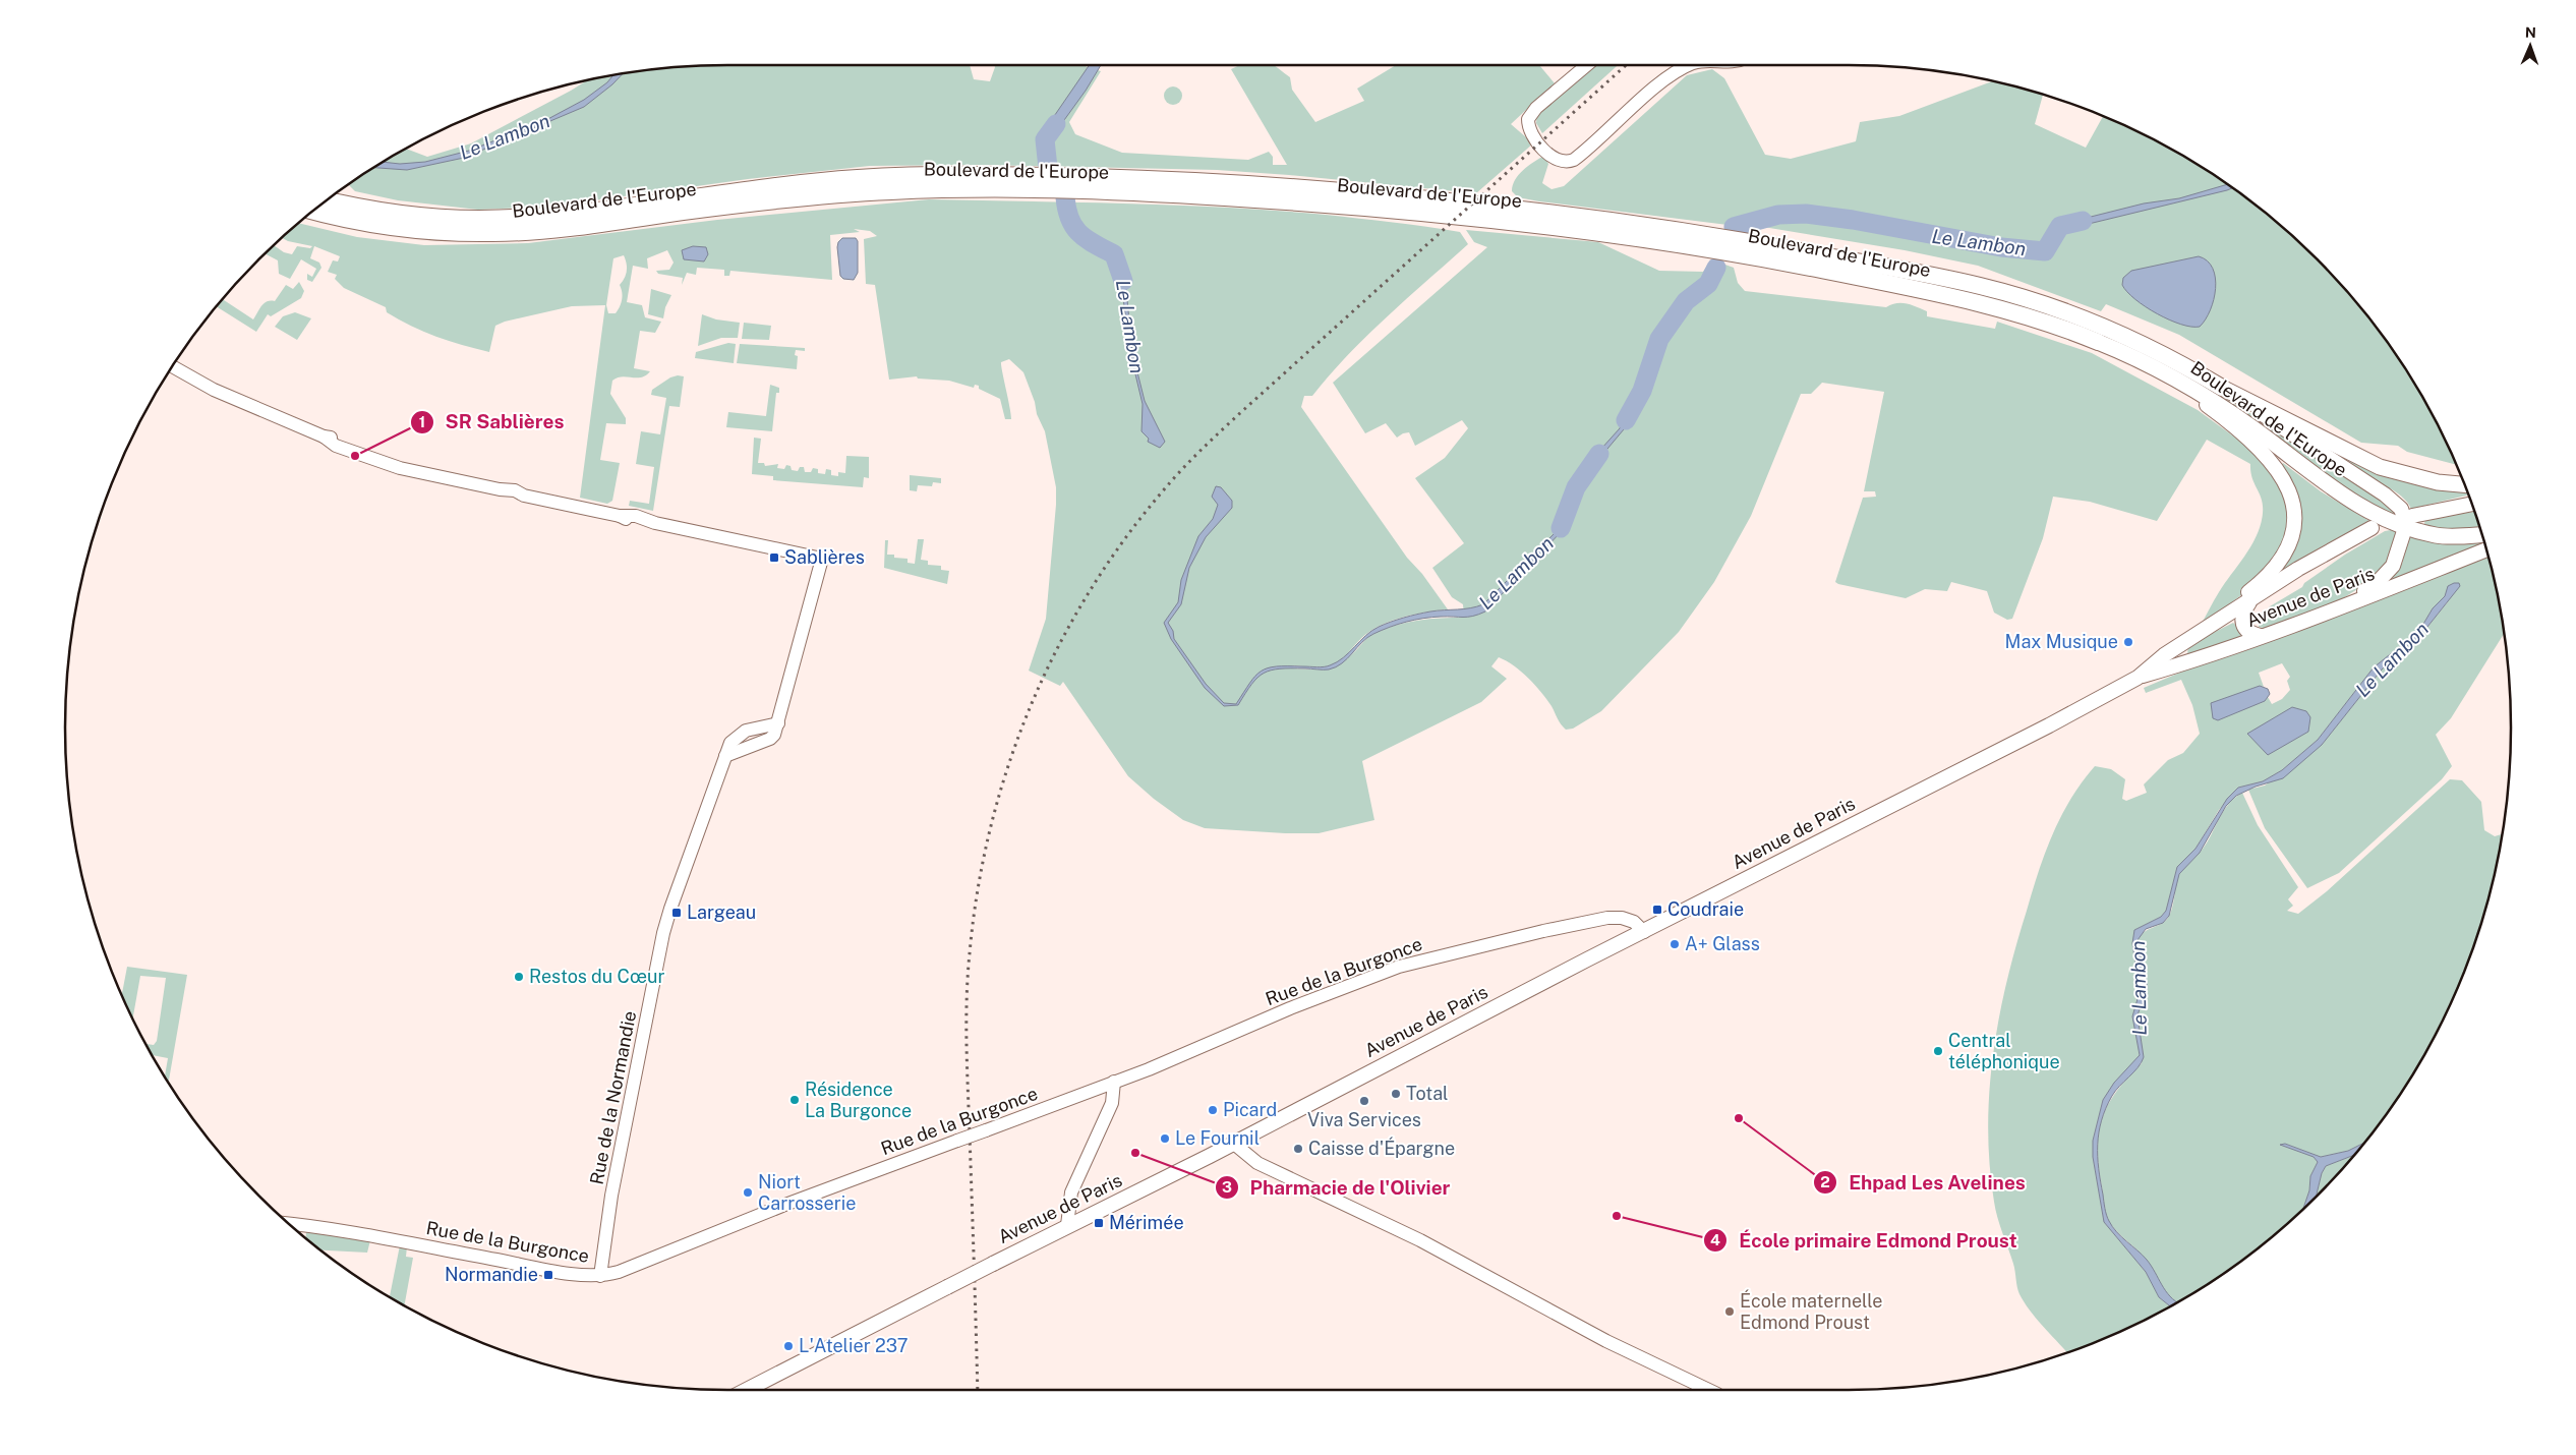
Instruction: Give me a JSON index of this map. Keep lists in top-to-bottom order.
{
  "streets": {
    "highway": ["Boulevard de l'Europe"],
    "main road": ["Avenue de Paris"],
    "street": ["Rue de la Burgonce", "Rue de la Normandie"]
  },
  "crossings": [
    ["Avenue de Paris", "Rue de la Burgonce"],
    ["Rue de la Burgonce", "Rue de la Normandie"]
  ],
  "water": ["Le Lambon"],
  "places": {
    "other": [
      "SR Sablières",
      "Max Musique",
      "A+ Glass",
      "Restos du Cœur",
      "Central téléphonique",
      "Total",
      "Résidence La Burgonce",
      "Viva Services",
      "Picard",
      "Ehpad Les Avelines",
      "Le Fournil",
      "Caisse d'Épargne",
      "Pharmacie de l'Olivier",
      "Niort Carrosserie",
      "École primaire Edmond Proust",
      "École maternelle Edmond Proust",
      "L'Atelier 237"
    ],
    "transit": [
      "Sablières",
      "Coudraie",
      "Largeau",
      "Mérimée",
      "Normandie"
    ]
  },
  "north": "top"
}
